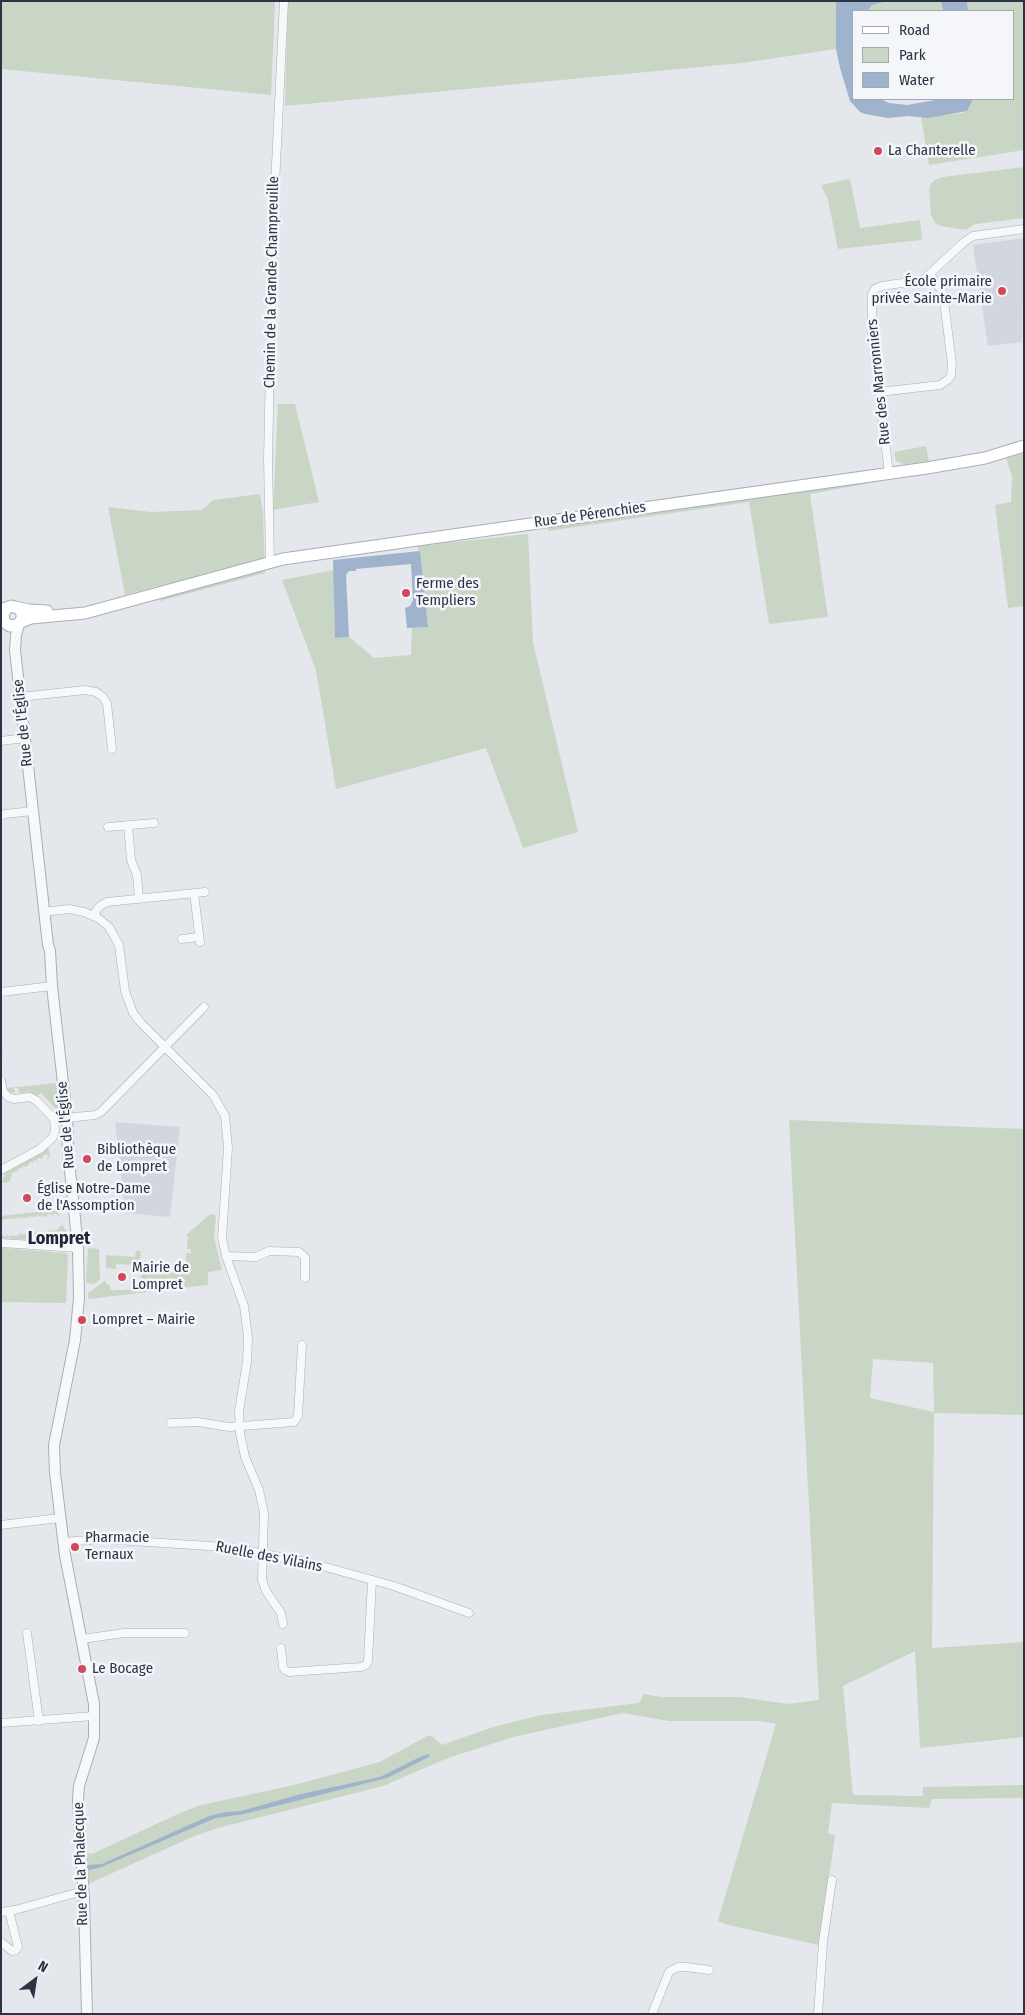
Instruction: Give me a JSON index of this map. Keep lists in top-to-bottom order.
{
  "streets": {
    "main road": ["Rue de Pérenchies"],
    "street": [
      "Chemin de la Grande Champreuille",
      "Rue des Marronniers",
      "Rue de l'Église",
      "Ruelle des Vilains",
      "Rue de la Phalecque"
    ]
  },
  "crossings": [
    ["Chemin de la Grande Champreuille", "Rue de Pérenchies"],
    ["Rue des Marronniers", "Rue de Pérenchies"],
    ["Rue de l'Église", "Ruelle des Vilains"],
    ["Rue de l'Église", "Rue de la Phalecque"]
  ],
  "districts": ["Lompret"],
  "places": [
    "La Chanterelle",
    "École primaire privée Sainte-Marie",
    "Ferme des Templiers",
    "Bibliothèque de Lompret",
    "Église Notre-Dame de l'Assomption",
    "Mairie de Lompret",
    "Lompret – Mairie",
    "Pharmacie Ternaux",
    "Le Bocage"
  ],
  "legend": ["Road", "Park", "Water"],
  "north": "top right"
}
